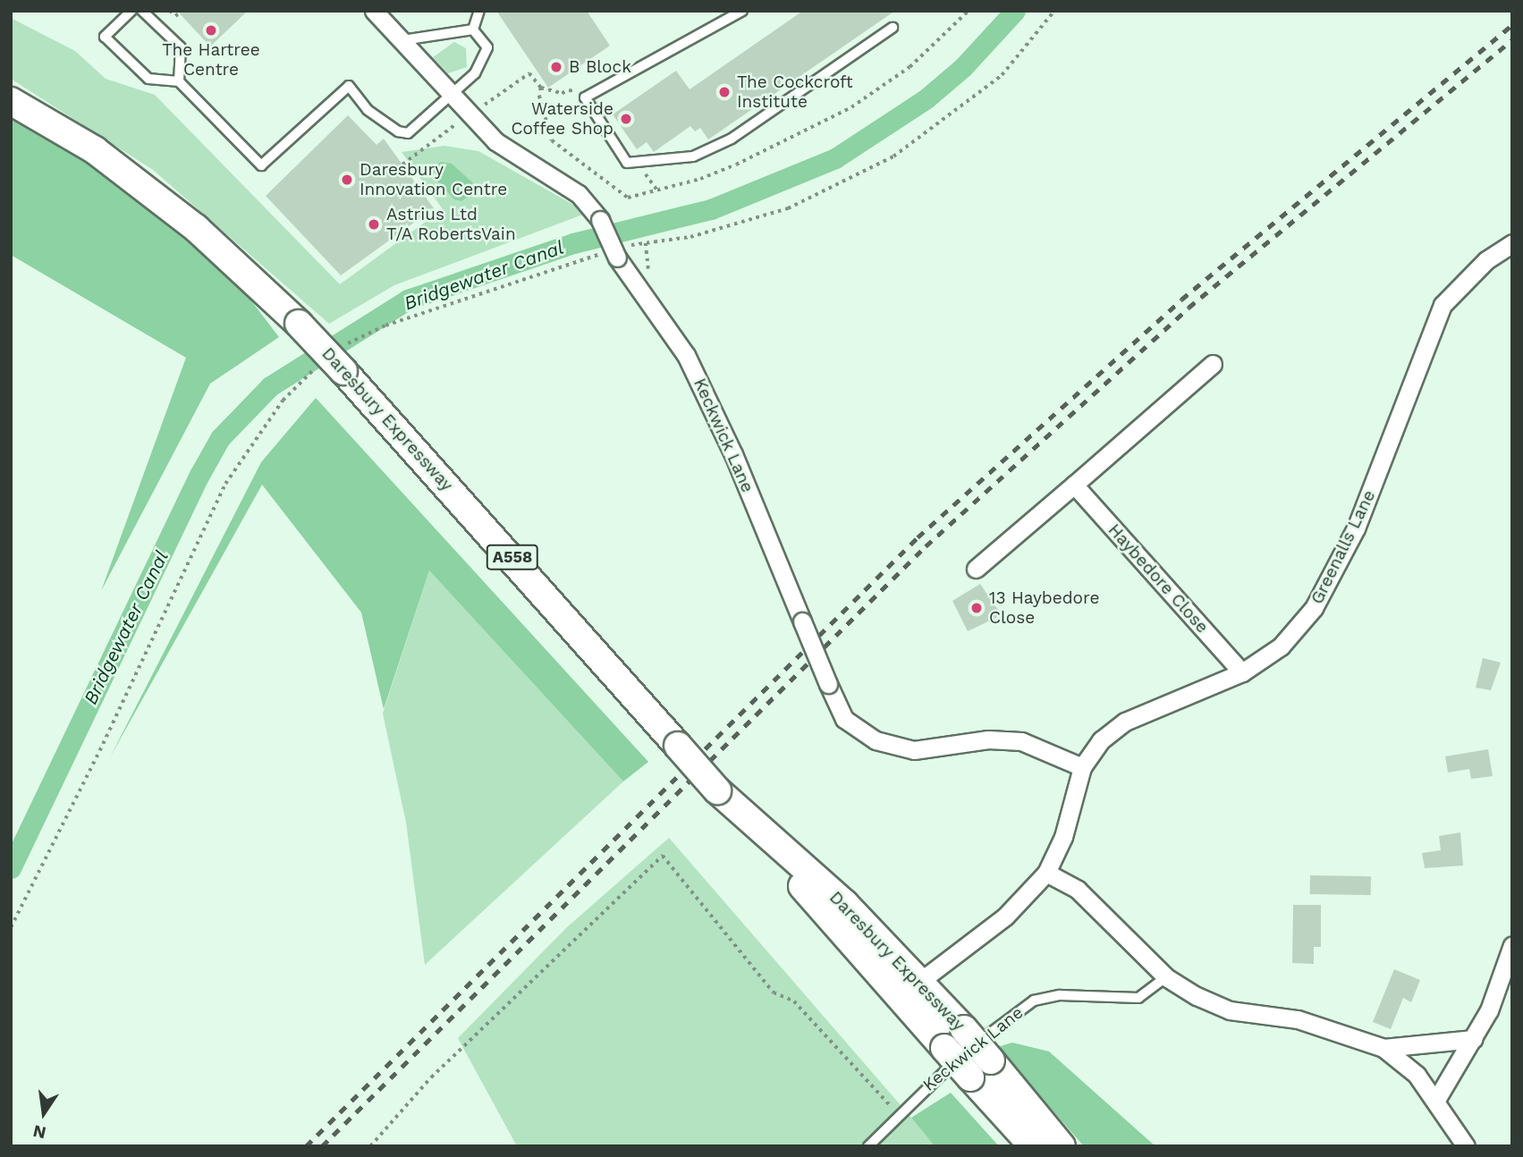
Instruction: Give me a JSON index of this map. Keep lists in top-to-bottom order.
{
  "streets": {
    "main road": ["Daresbury Expressway", "A558"],
    "street": ["Keckwick Lane", "Greenalls Lane", "Haybedore Close"]
  },
  "crossings": [
    ["Keckwick Lane", "Greenalls Lane"],
    ["Greenalls Lane", "Haybedore Close"]
  ],
  "water": ["Bridgewater Canal"],
  "places": [
    "The Hartree Centre",
    "B Block",
    "The Cockcroft Institute",
    "Waterside Coffee Shop",
    "Daresbury Innovation Centre",
    "Astrius Ltd T/A RobertsVain",
    "13 Haybedore Close"
  ],
  "north": "bottom"
}
